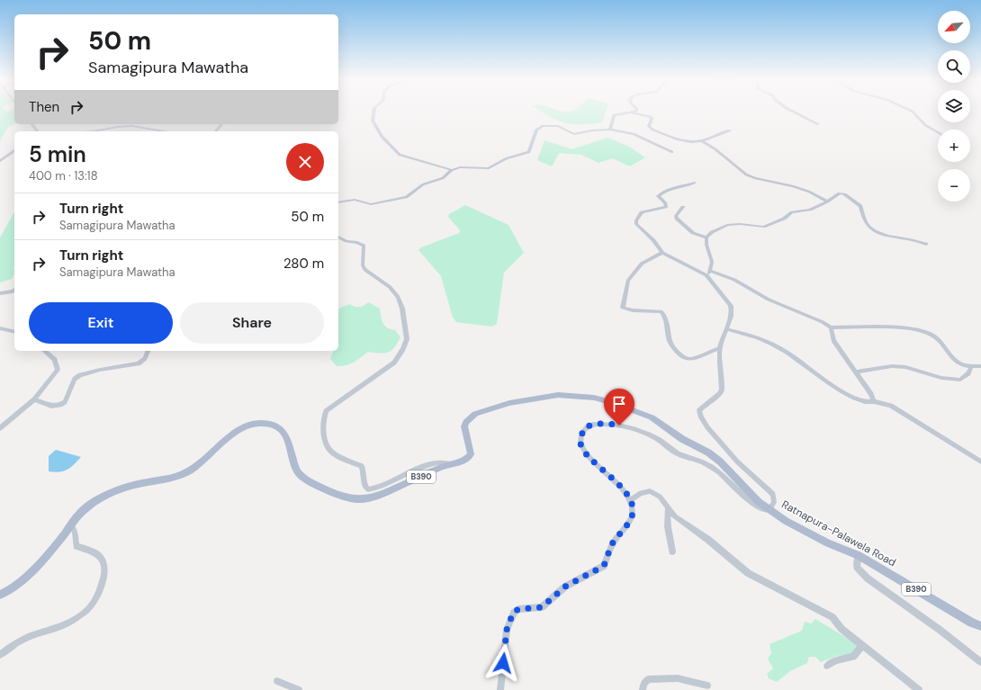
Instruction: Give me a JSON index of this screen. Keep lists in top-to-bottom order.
{
  "streets": {
    "main road": ["B390", "Ratnapura-Palawela Road"]
  },
  "north": "bottom left",
  "page": {
    "map_buttons": ["+", "−"],
    "turn": ["50 m", "Samagipura Mawatha"],
    "then": "Then",
    "heading": ["5 min", "400 m · 13:18"],
    "list": [
      {
        "name": "Turn right",
        "note": "Samagipura Mawatha",
        "value": "50 m"
      },
      {
        "name": "Turn right",
        "note": "Samagipura Mawatha",
        "value": "280 m"
      }
    ],
    "buttons": ["Exit", "Share"]
  }
}
